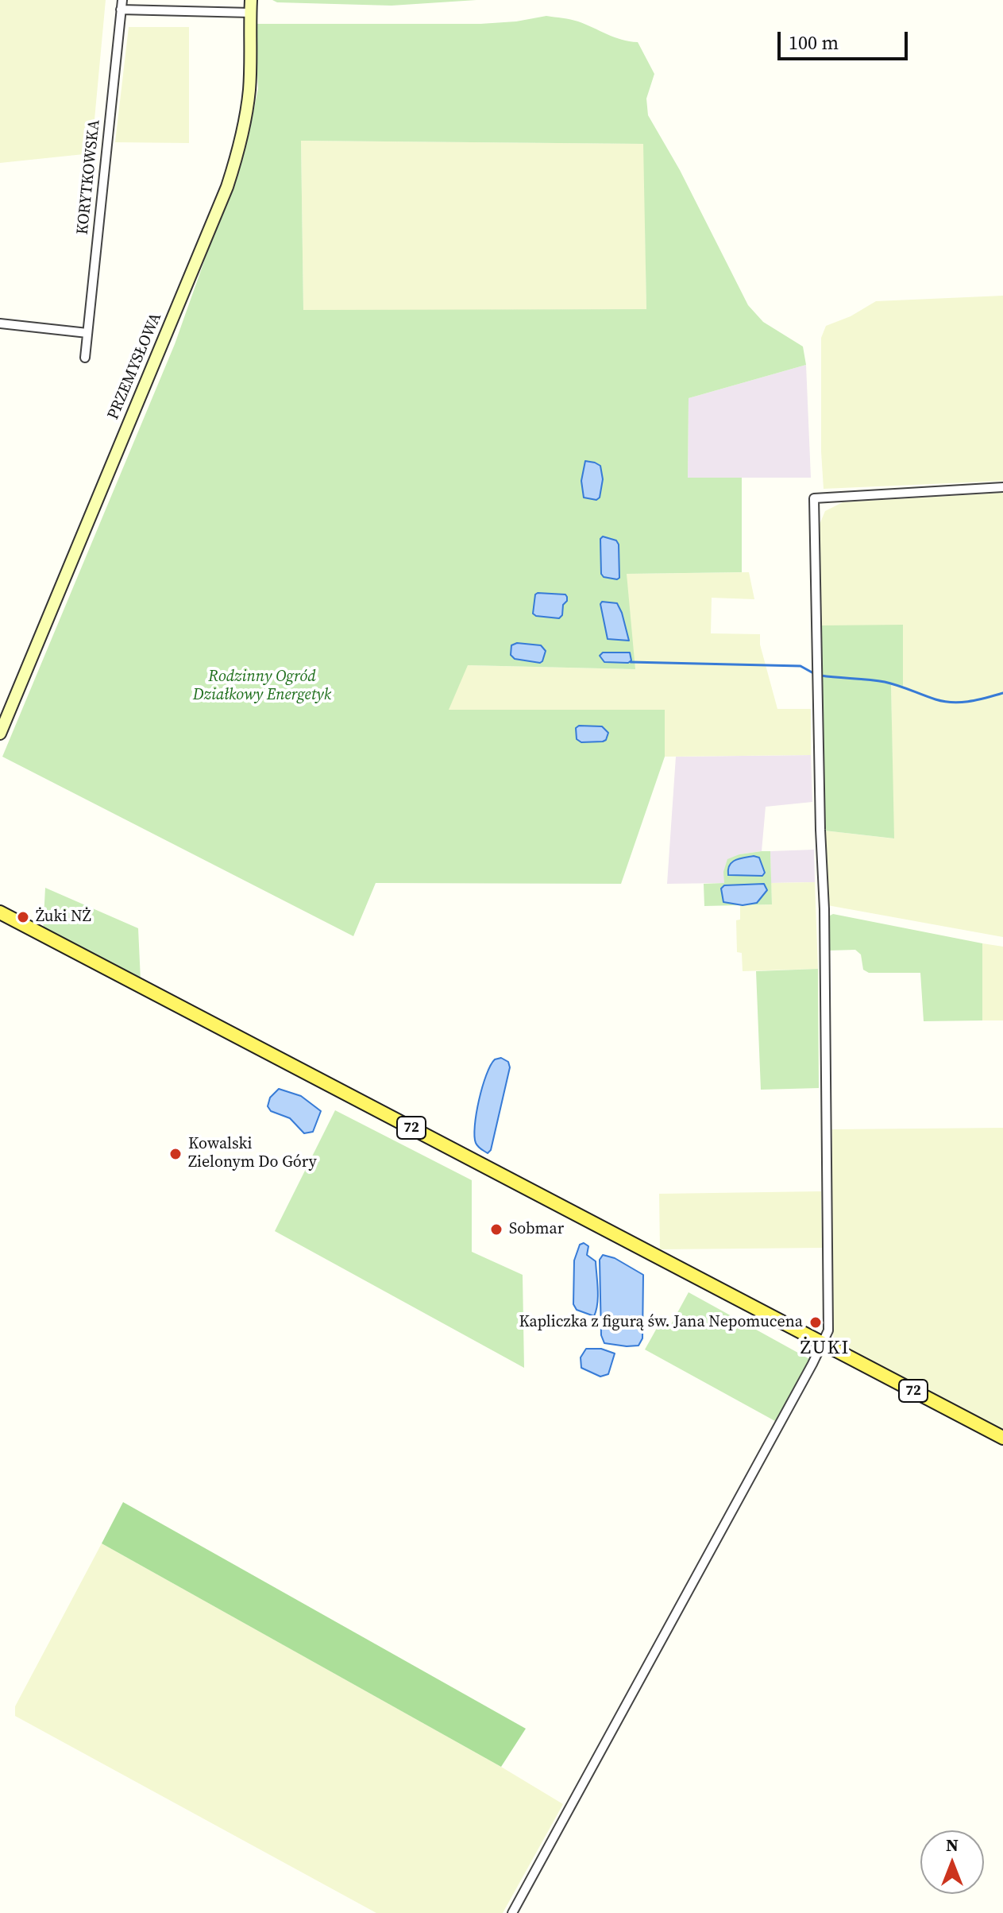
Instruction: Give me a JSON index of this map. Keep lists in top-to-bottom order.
{
  "streets": {
    "main road": ["PRZEMYSŁOWA", "72"],
    "street": ["KORYTKOWSKA"]
  },
  "districts": ["ŻUKI"],
  "parks": ["Rodzinny Ogród Działkowy Energetyk"],
  "places": [
    "Żuki NŻ",
    "Kowalski Zielonym Do Góry",
    "Sobmar",
    "Kapliczka z figurą św. Jana Nepomucena"
  ],
  "scale_bar": "100 m",
  "north": "top"
}
